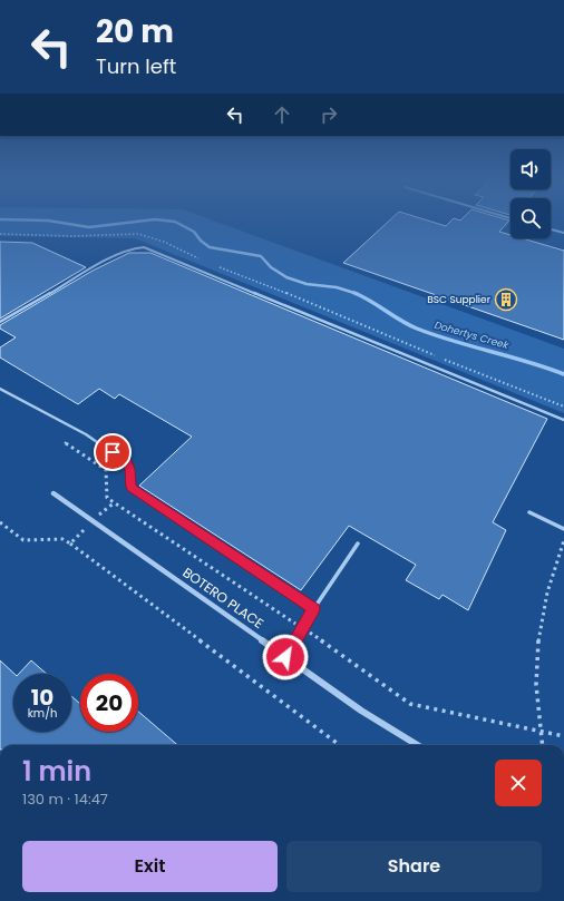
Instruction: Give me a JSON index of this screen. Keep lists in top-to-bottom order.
{
  "streets": {
    "street": ["BOTERO PLACE"]
  },
  "water": ["Dohertys Creek"],
  "places": {
    "building": ["BSC Supplier"]
  },
  "page": {
    "turn": ["20 m", "Turn left"],
    "speed": "10 km/h",
    "limit": "20",
    "heading": ["1 min", "130 m · 14:47"],
    "buttons": ["Exit", "Share"]
  }
}
